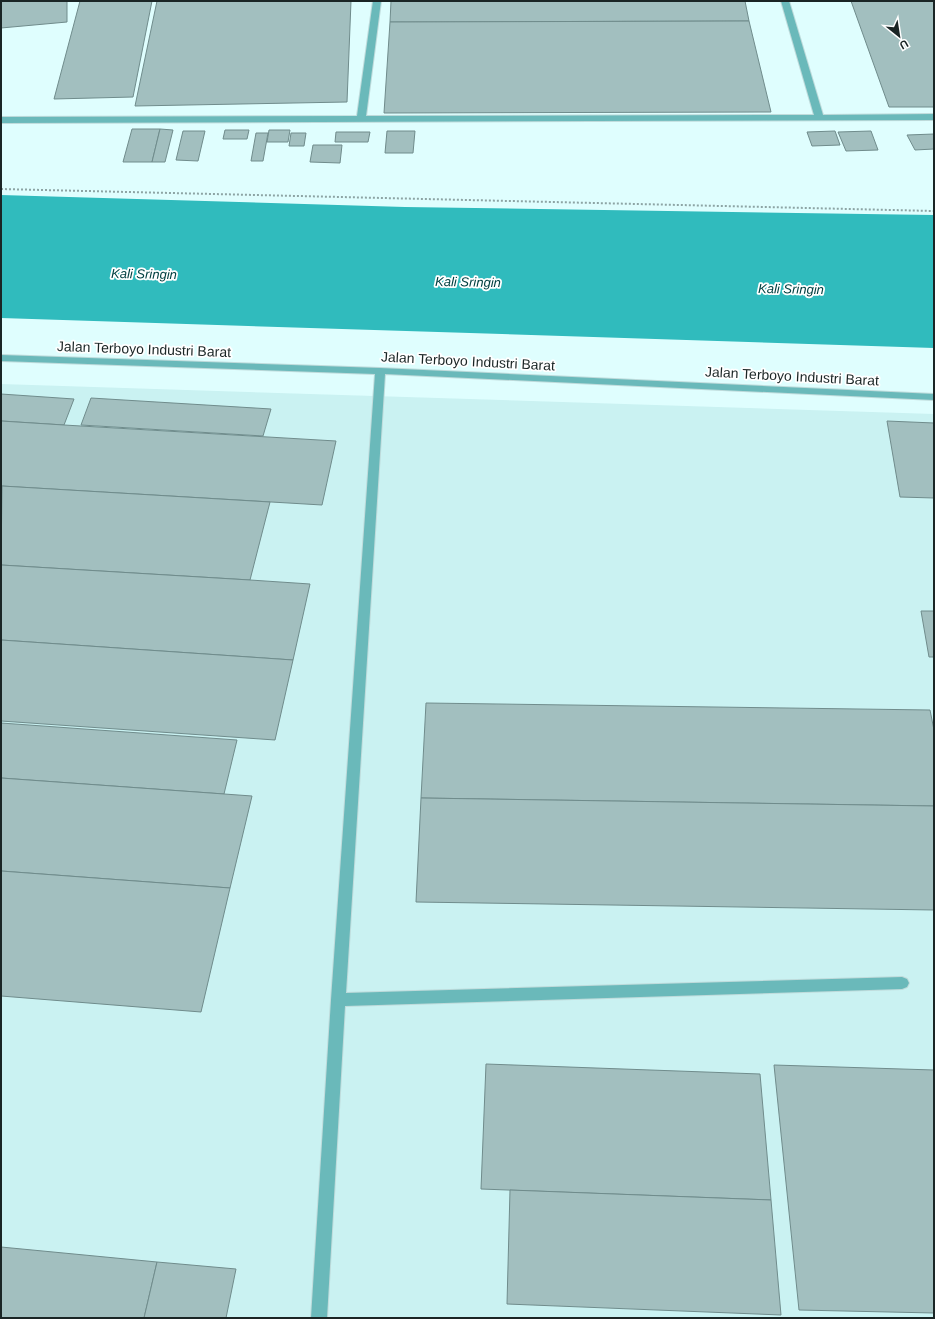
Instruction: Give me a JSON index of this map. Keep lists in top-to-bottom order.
{
  "streets": {
    "lane": ["Jalan Terboyo Industri Barat"]
  },
  "water": ["Kali Sringin"],
  "north": "bottom right"
}
